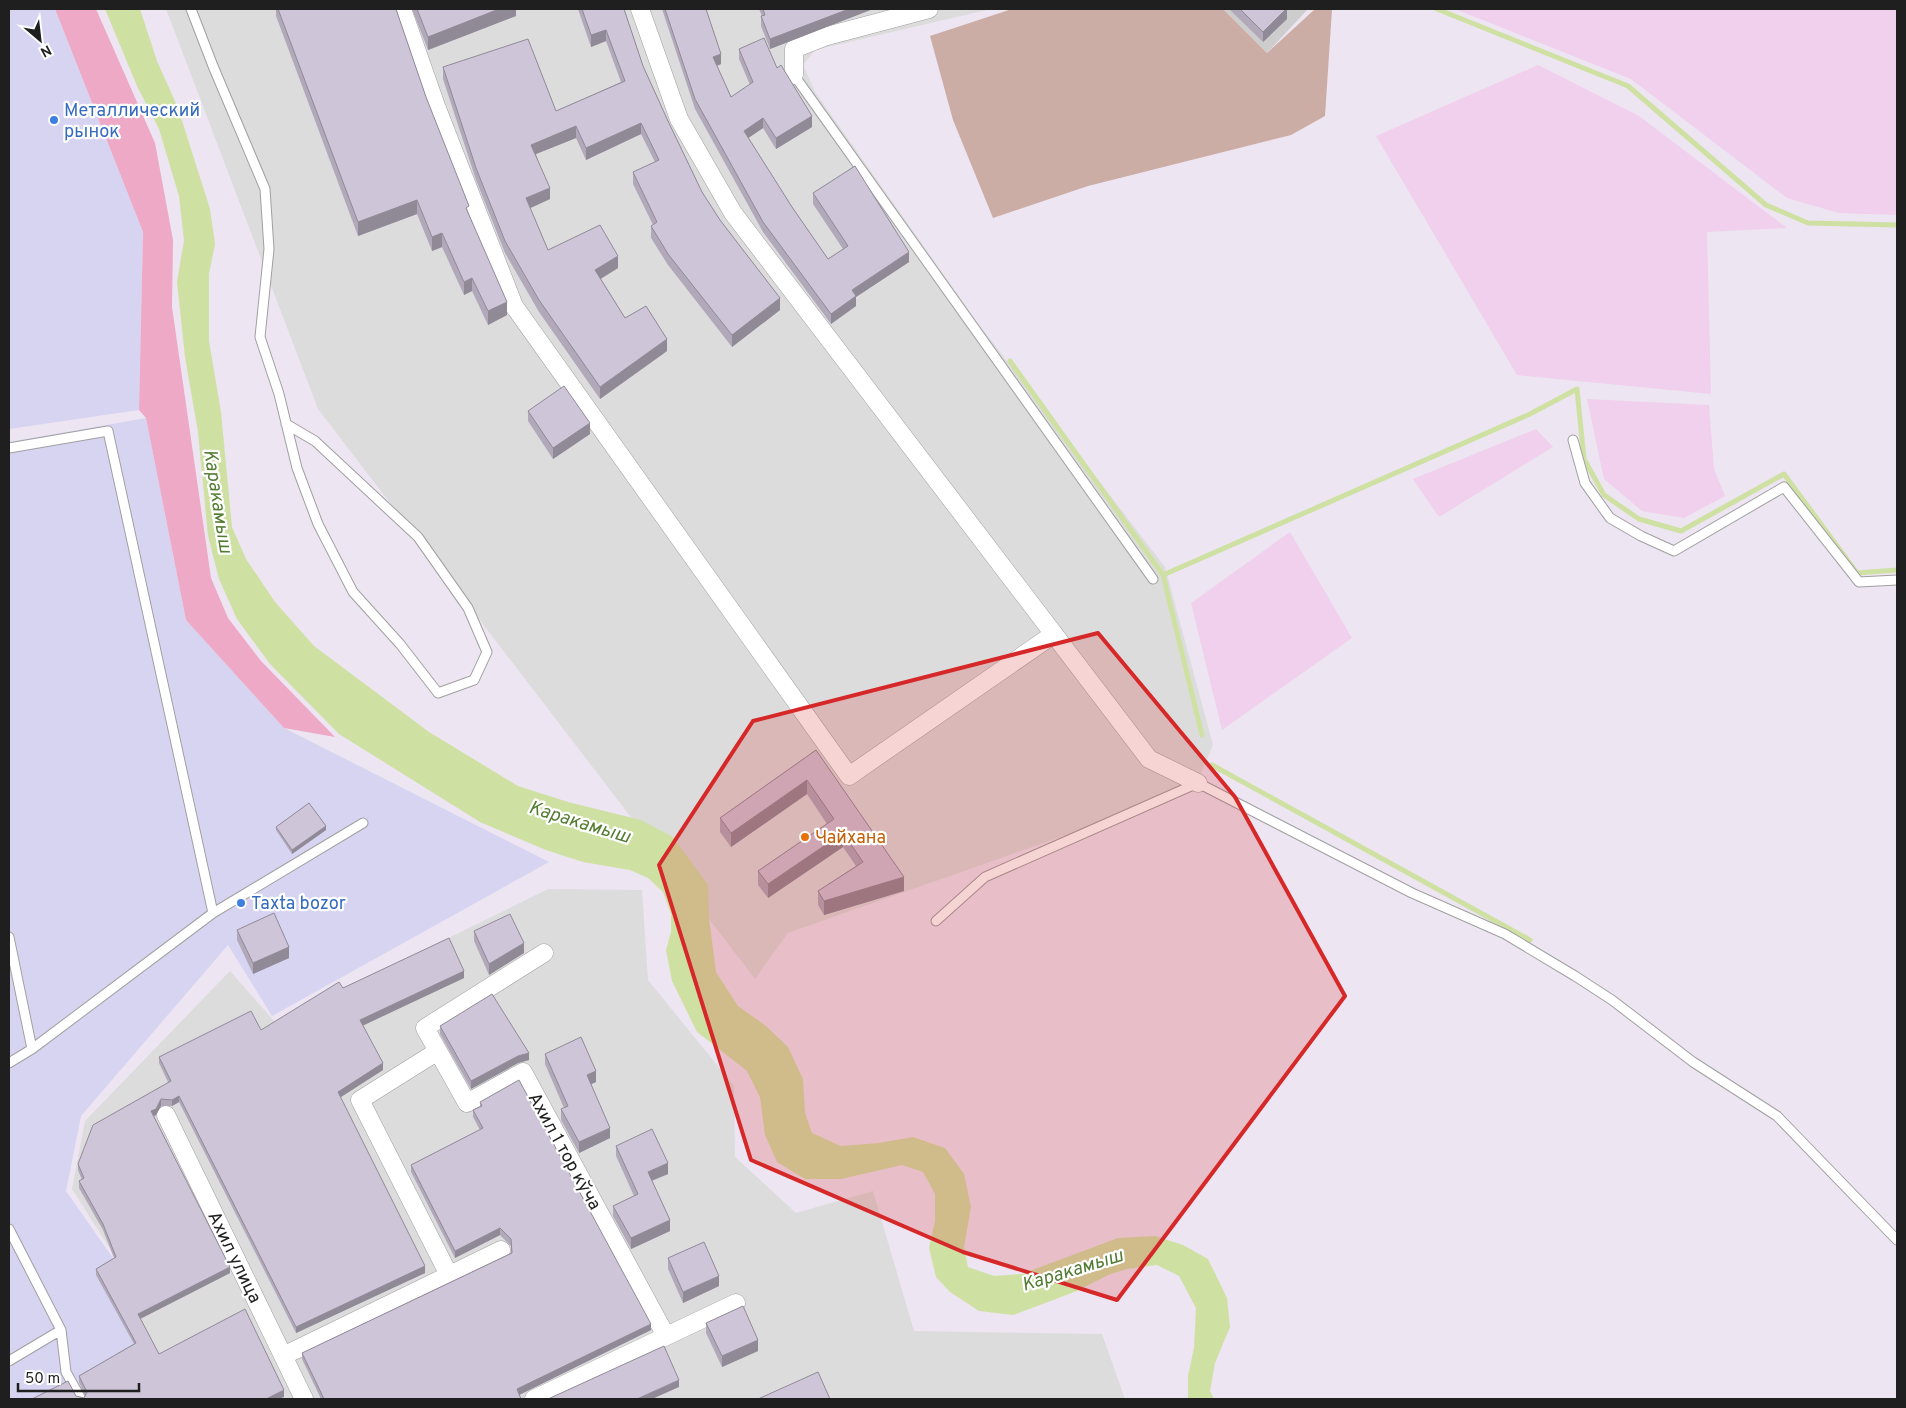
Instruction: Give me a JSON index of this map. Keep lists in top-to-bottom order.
{
  "streets": {
    "street": ["Ахил 1 тор кўча", "Ахил улица"]
  },
  "water": ["Каракамыш"],
  "places": ["Металлический рынок", "Чайхана", "Taxta bozor"],
  "scale_bar": "50 m",
  "north": "bottom right"
}
